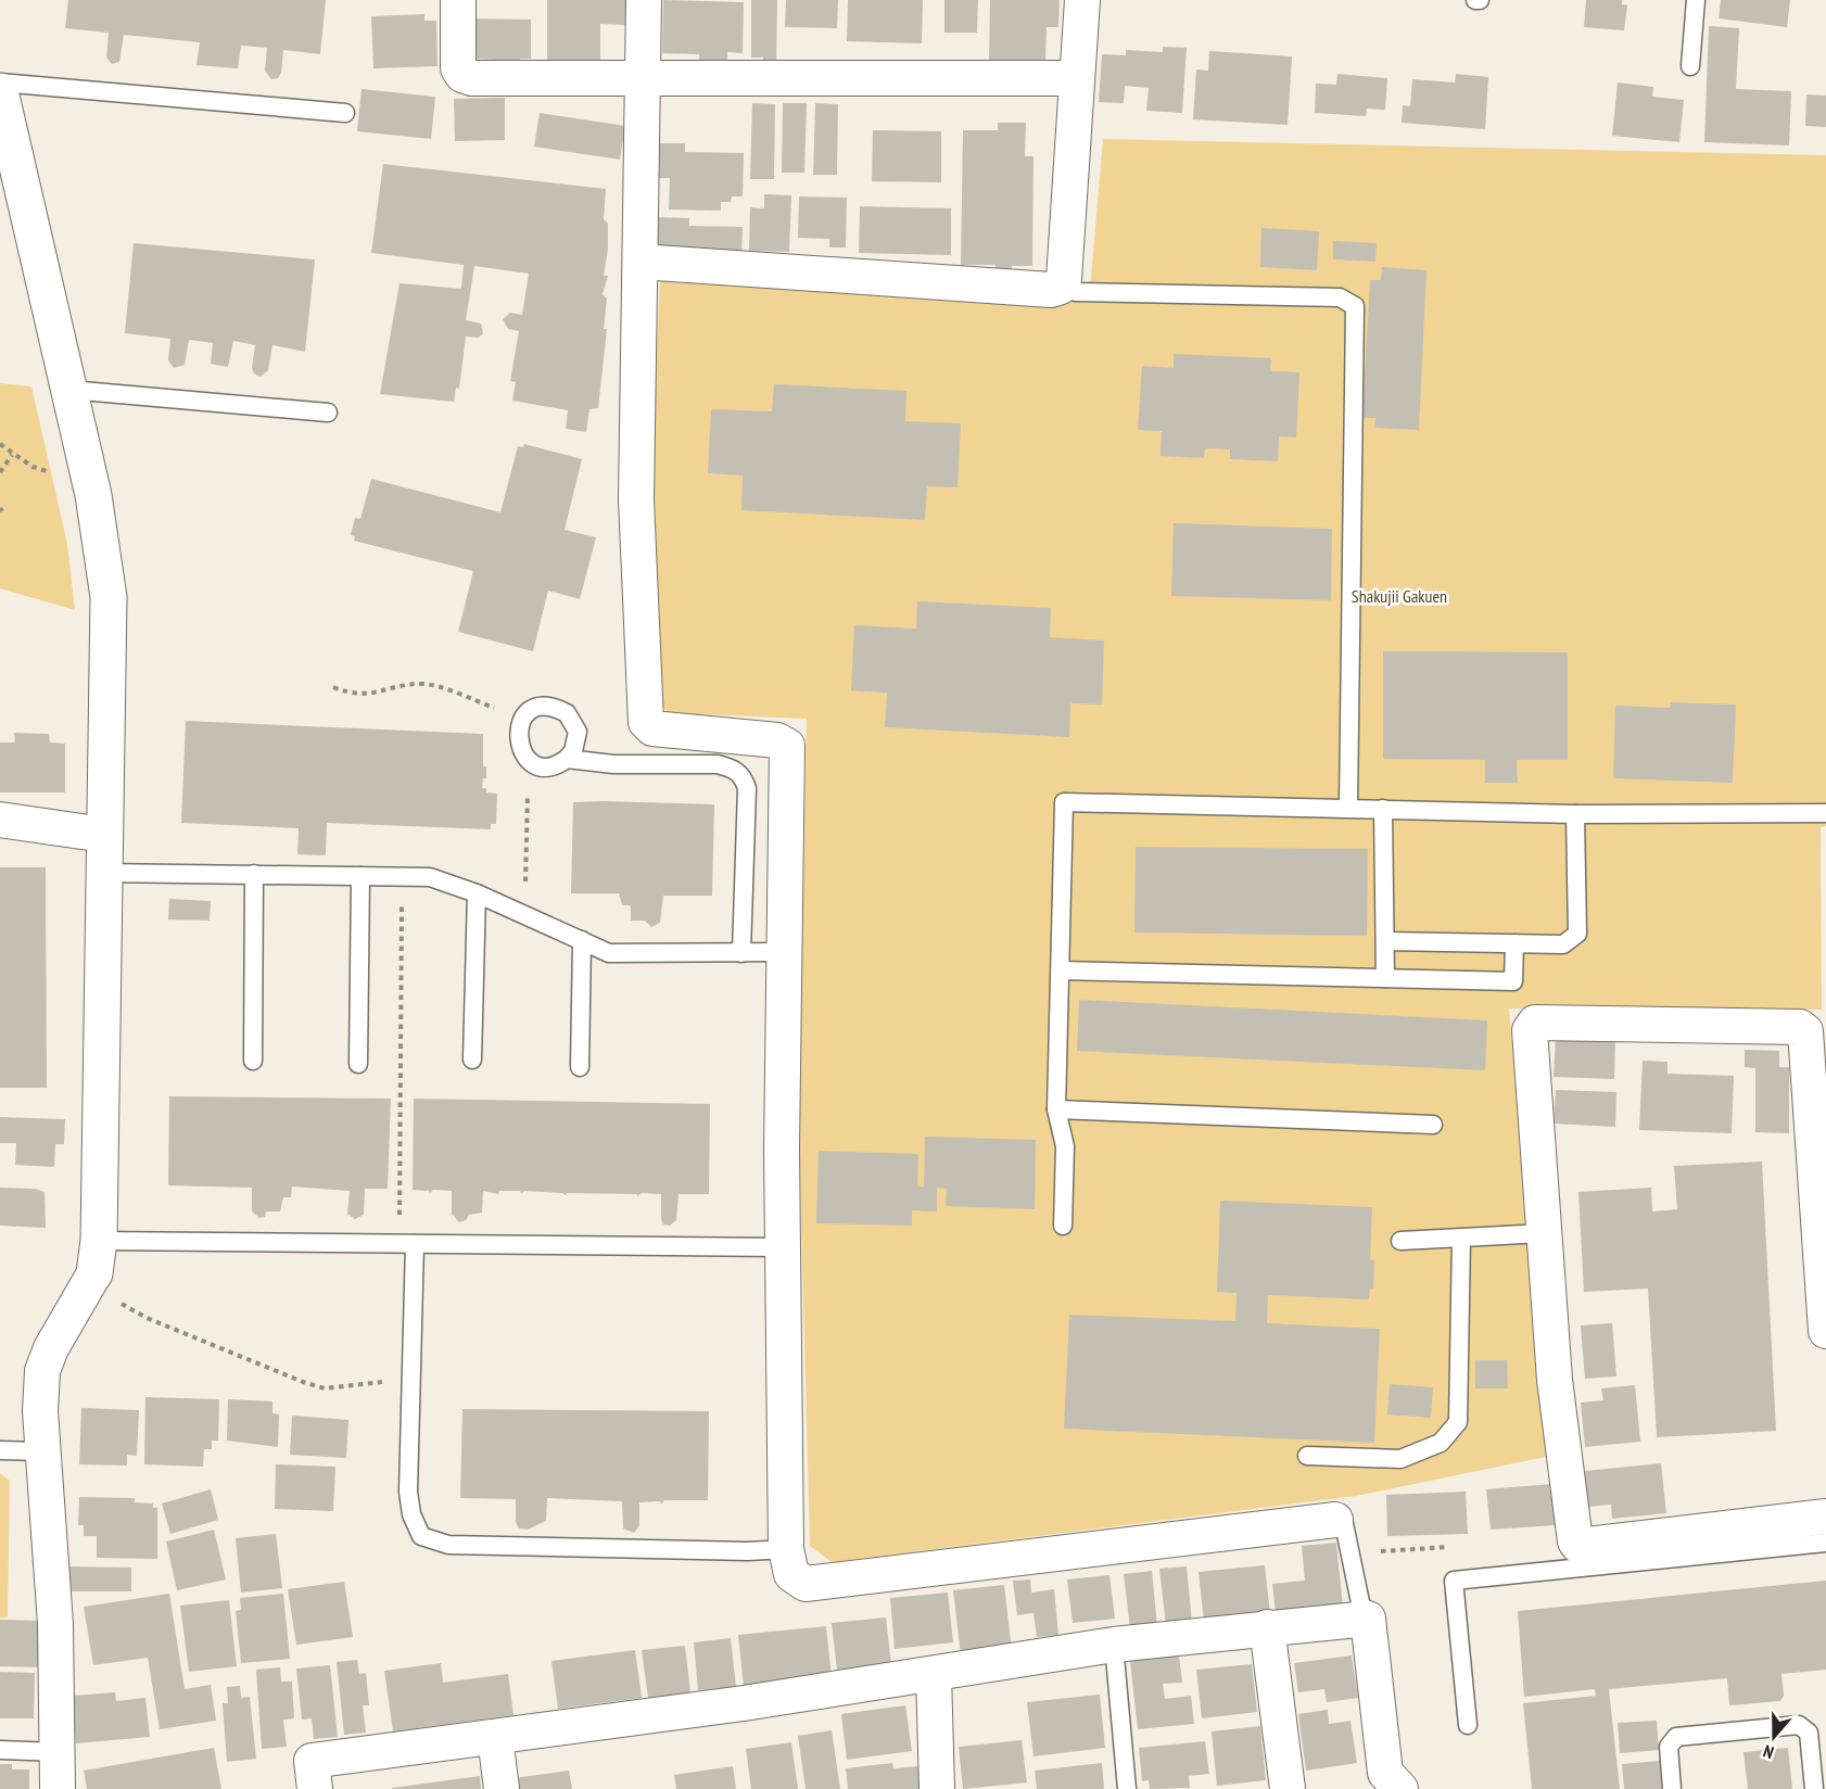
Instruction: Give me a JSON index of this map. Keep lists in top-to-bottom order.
{
  "parks": ["Shakujii Gakuen"],
  "north": "bottom"
}
